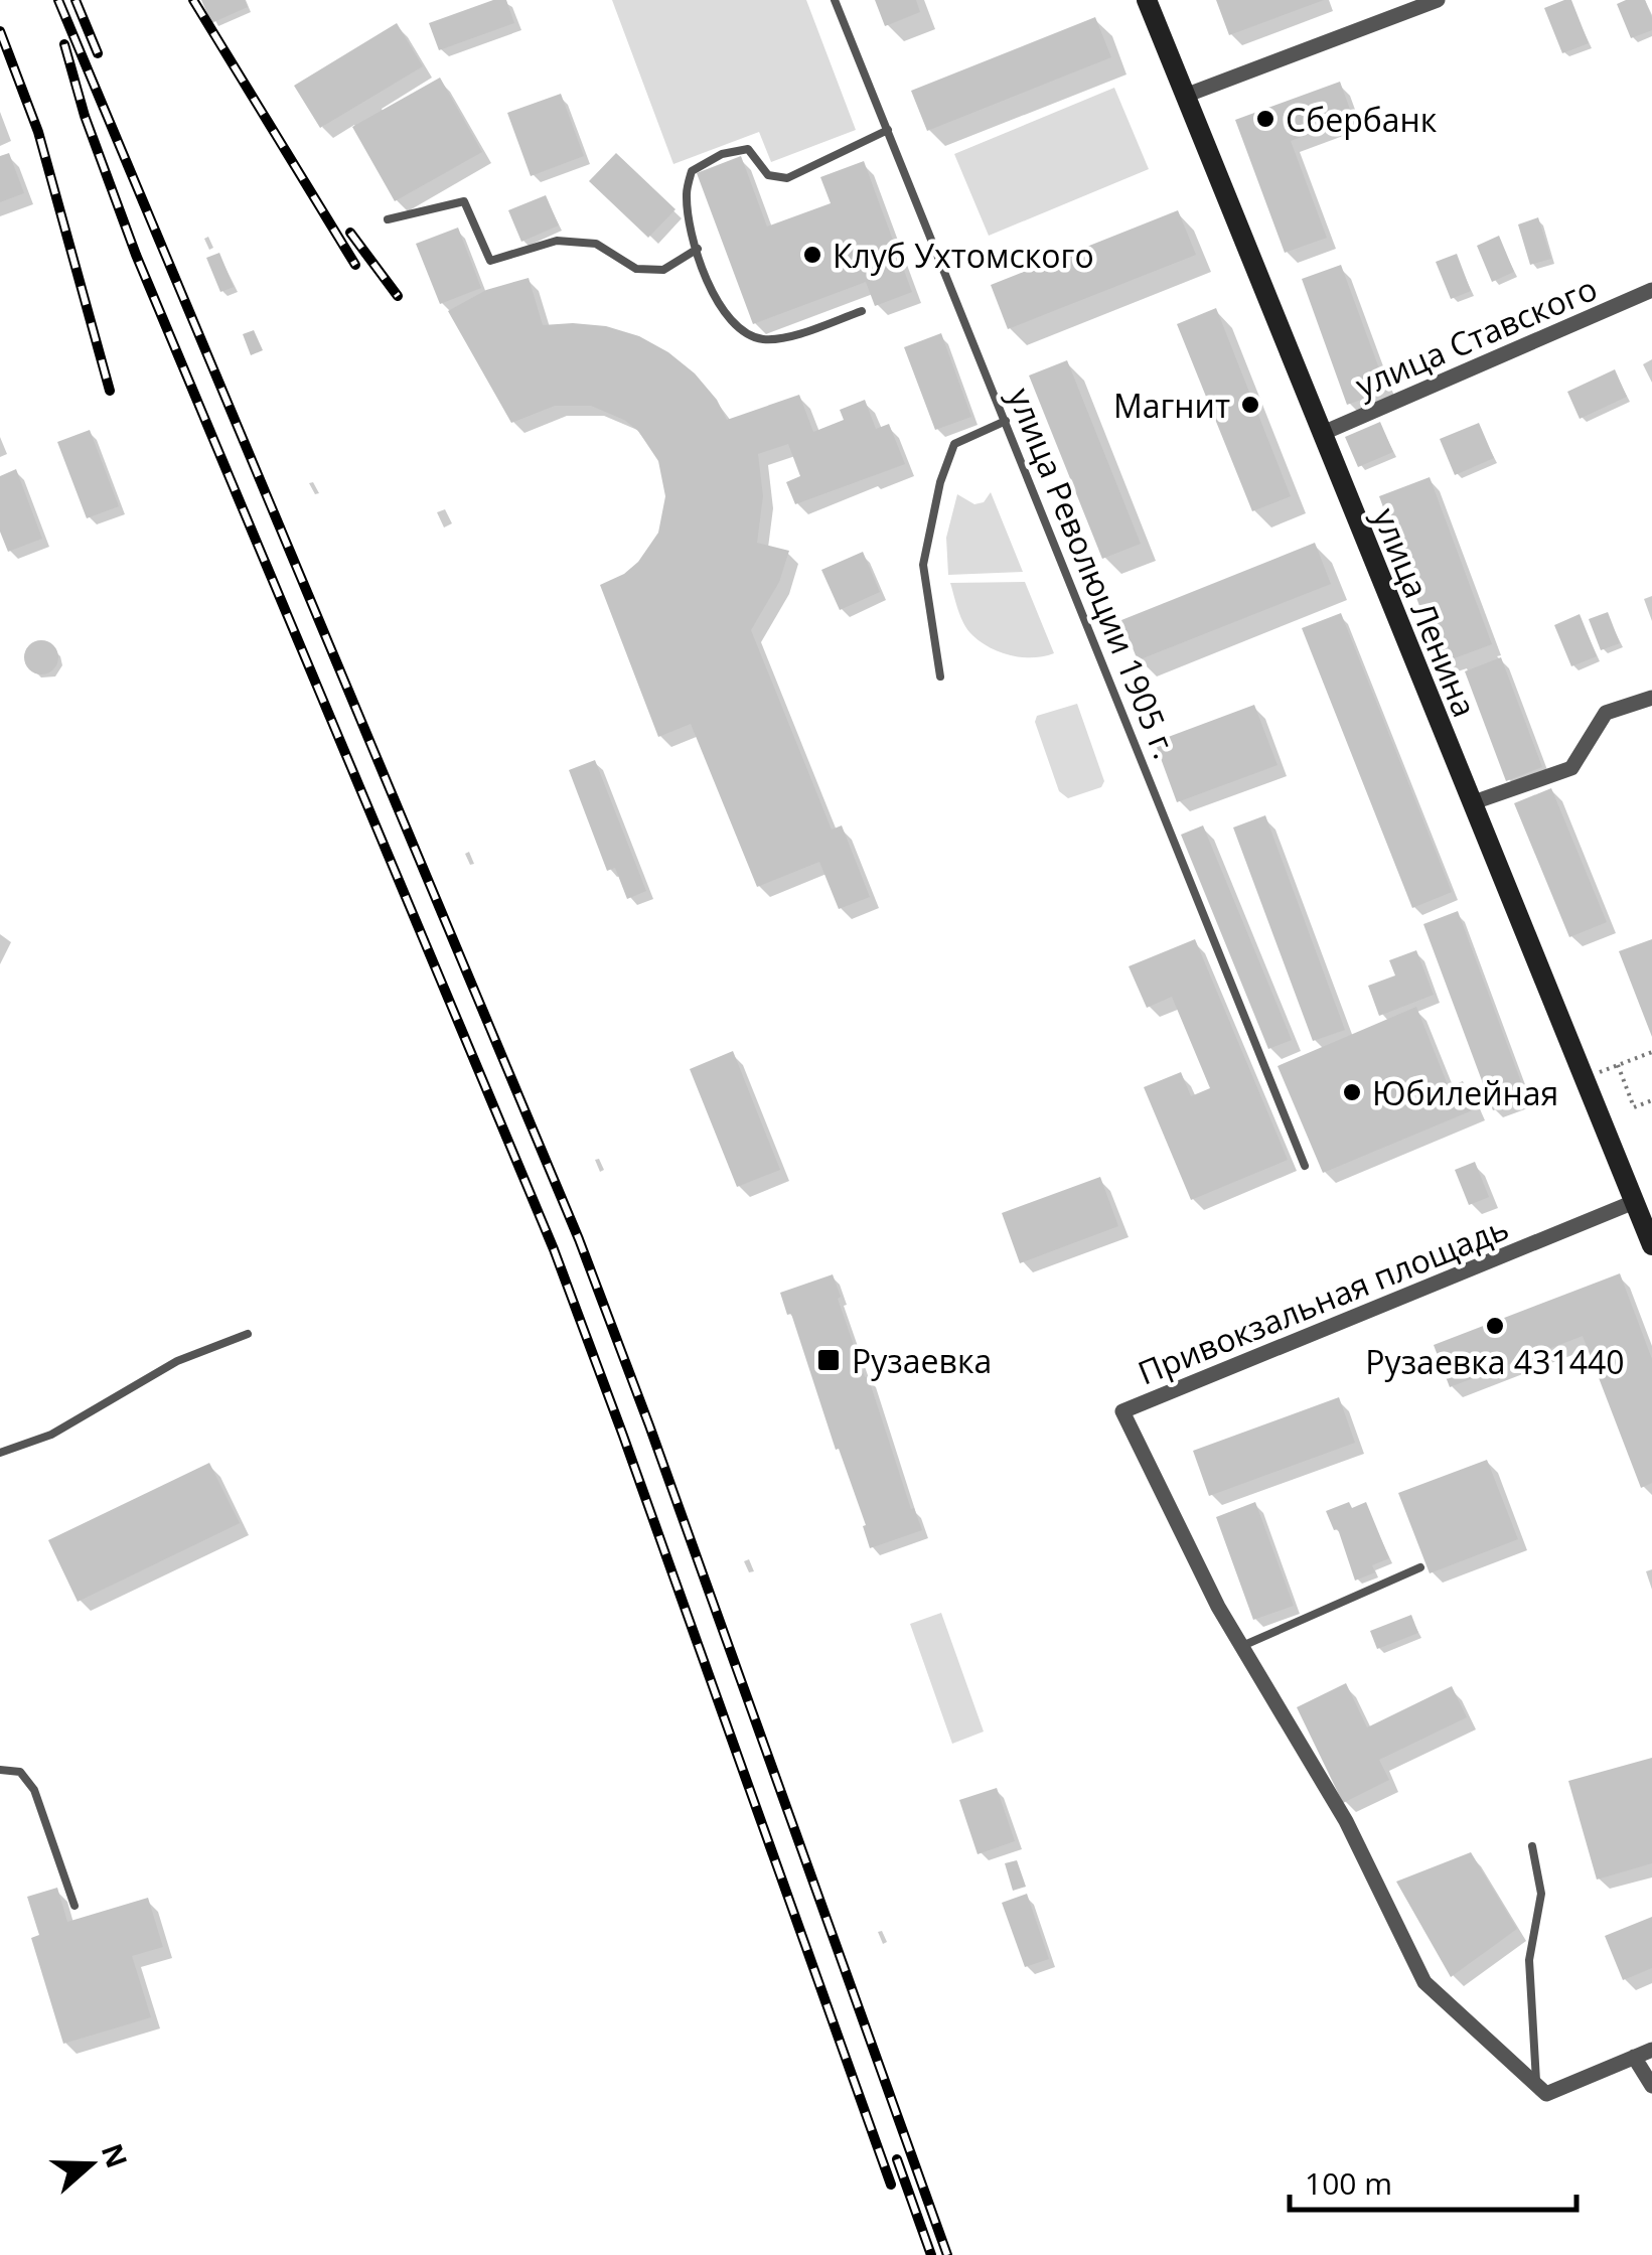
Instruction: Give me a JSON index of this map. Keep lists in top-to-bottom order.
{
  "streets": {
    "street": ["улица Ставского", "улица Ленина", "Привокзальная площадь"],
    "lane": ["улица Революции 1905 г."]
  },
  "crossings": [
    ["улица Ставского", "улица Ленина"],
    ["улица Ленина", "Привокзальная площадь"]
  ],
  "places": {
    "other": [
      "Сбербанк",
      "Клуб Ухтомского",
      "Магнит",
      "Юбилейная",
      "Рузаевка 431440"
    ],
    "transit": ["Рузаевка"]
  },
  "scale_bar": "100 m",
  "north": "right"
}
